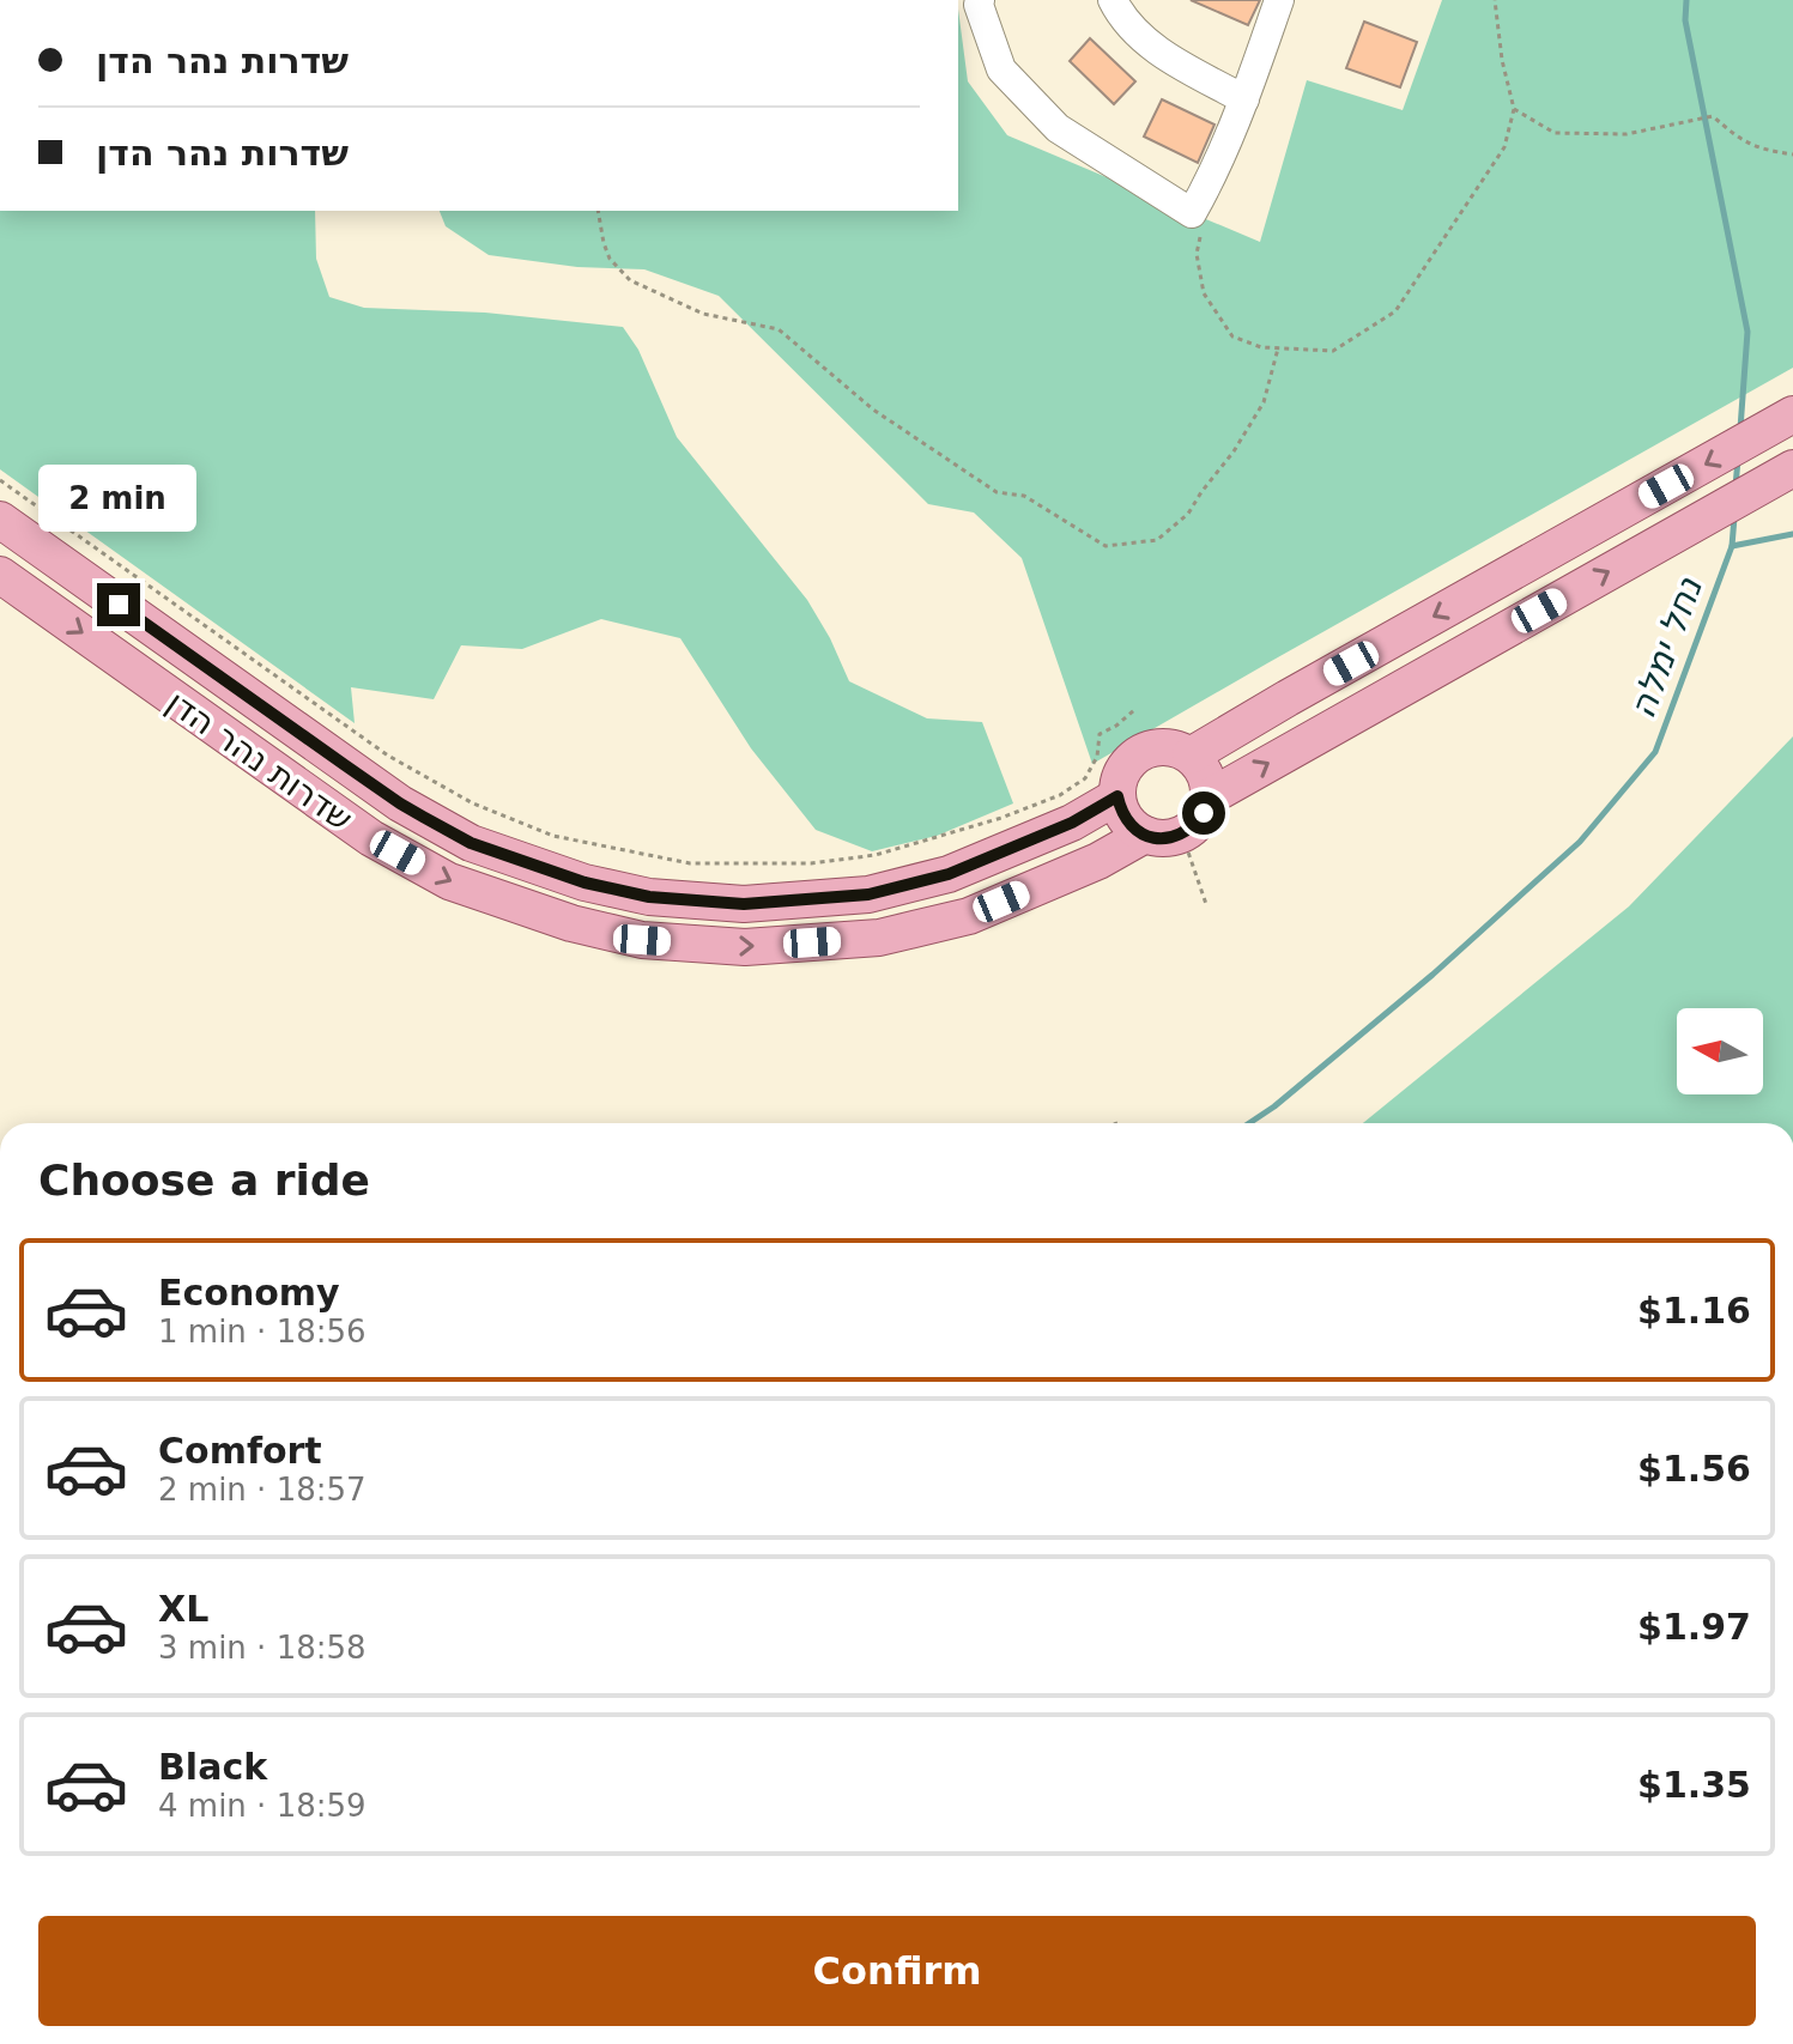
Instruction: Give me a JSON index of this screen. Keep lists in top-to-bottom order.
{
  "streets": {
    "main road": ["שדרות נהר הדן"]
  },
  "water": ["נחל ימלה"],
  "north": "left",
  "page": {
    "banner": ["שדרות נהר הדן", "שדרות נהר הדן"],
    "bubble": "2 min",
    "heading": "Choose a ride",
    "list": [
      {
        "name": "Economy",
        "note": "1 min · 18:56",
        "value": "$1.16"
      },
      {
        "name": "Comfort",
        "note": "2 min · 18:57",
        "value": "$1.56"
      },
      {
        "name": "XL",
        "note": "3 min · 18:58",
        "value": "$1.97"
      },
      {
        "name": "Black",
        "note": "4 min · 18:59",
        "value": "$1.35"
      }
    ],
    "buttons": "Confirm"
  }
}
